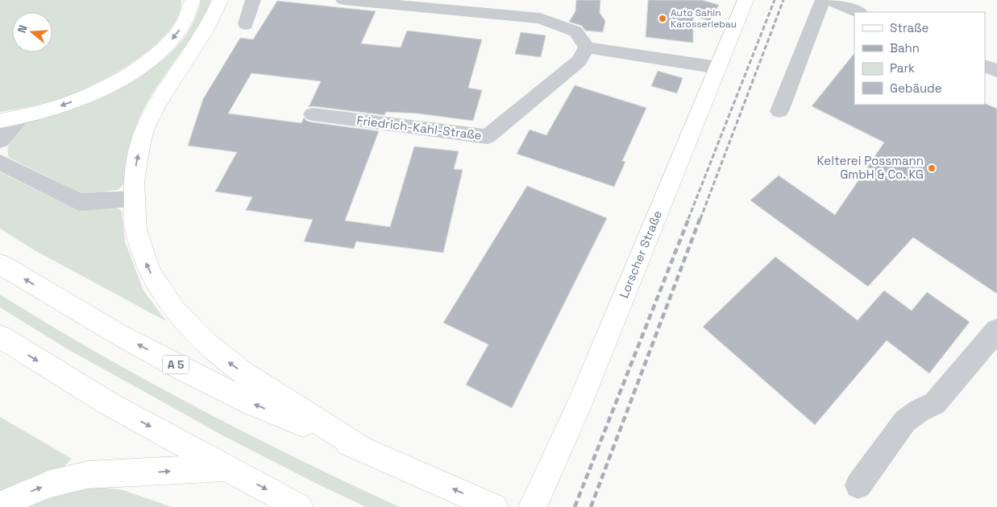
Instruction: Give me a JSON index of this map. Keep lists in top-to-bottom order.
{
  "streets": {
    "main road": ["Lorscher Straße", "A 5"],
    "street": ["Friedrich-Kahl-Straße"]
  },
  "places": ["Auto Sahin Karosseriebau", "Kelterei Possmann GmbH & Co. KG"],
  "legend": [
    "Straße",
    "Bahn",
    "Park",
    "Gebäude"
  ],
  "north": "left"
}
